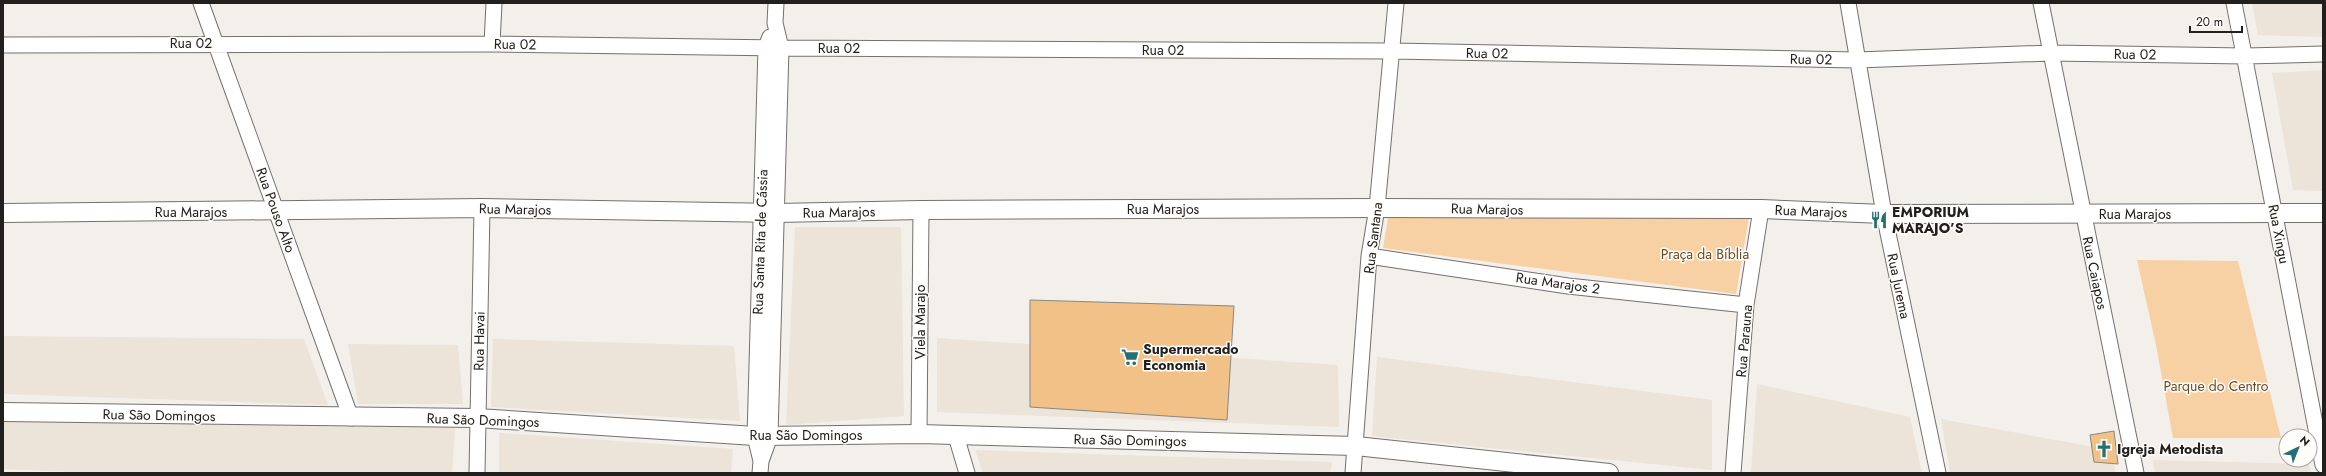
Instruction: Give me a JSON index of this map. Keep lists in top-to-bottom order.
{
  "streets": {
    "street": [
      "Rua 02",
      "Rua Marajos",
      "Rua Pouso Alto",
      "Rua Xingu",
      "Rua Santana",
      "Rua Santa Rita de Cássia",
      "Rua Caiapos",
      "Rua Marajos 2",
      "Rua Jurema",
      "Viela Marajo",
      "Rua Havai",
      "Rua Parauna",
      "Rua São Domingos"
    ]
  },
  "crossings": [
    ["Rua 02", "Rua Pouso Alto"],
    ["Rua 02", "Rua Xingu"],
    ["Rua 02", "Rua Santana"],
    ["Rua 02", "Rua Santa Rita de Cássia"],
    ["Rua 02", "Rua Caiapos"],
    ["Rua 02", "Rua Jurema"],
    ["Rua Marajos", "Rua Pouso Alto"],
    ["Rua Marajos", "Rua Xingu"],
    ["Rua Marajos", "Rua Santana"],
    ["Rua Marajos", "Rua Santa Rita de Cássia"],
    ["Rua Marajos", "Rua Caiapos"],
    ["Rua Marajos", "Rua Jurema"],
    ["Rua Marajos", "Viela Marajo"],
    ["Rua Marajos", "Rua Havai"],
    ["Rua Marajos", "Rua Parauna"],
    ["Rua Pouso Alto", "Rua São Domingos"],
    ["Rua Santana", "Rua Marajos 2"],
    ["Rua Santana", "Rua São Domingos"],
    ["Rua Santa Rita de Cássia", "Rua São Domingos"],
    ["Rua Marajos 2", "Rua Parauna"],
    ["Viela Marajo", "Rua São Domingos"],
    ["Rua Havai", "Rua São Domingos"]
  ],
  "parks": ["Praça da Bíblia", "Parque do Centro"],
  "places": {
    "restaurant": ["EMPORIUM MARAJO’S"],
    "supermarket": ["Supermercado Economia"],
    "church": ["Igreja Metodista"]
  },
  "scale_bar": "20 m",
  "north": "top right"
}
